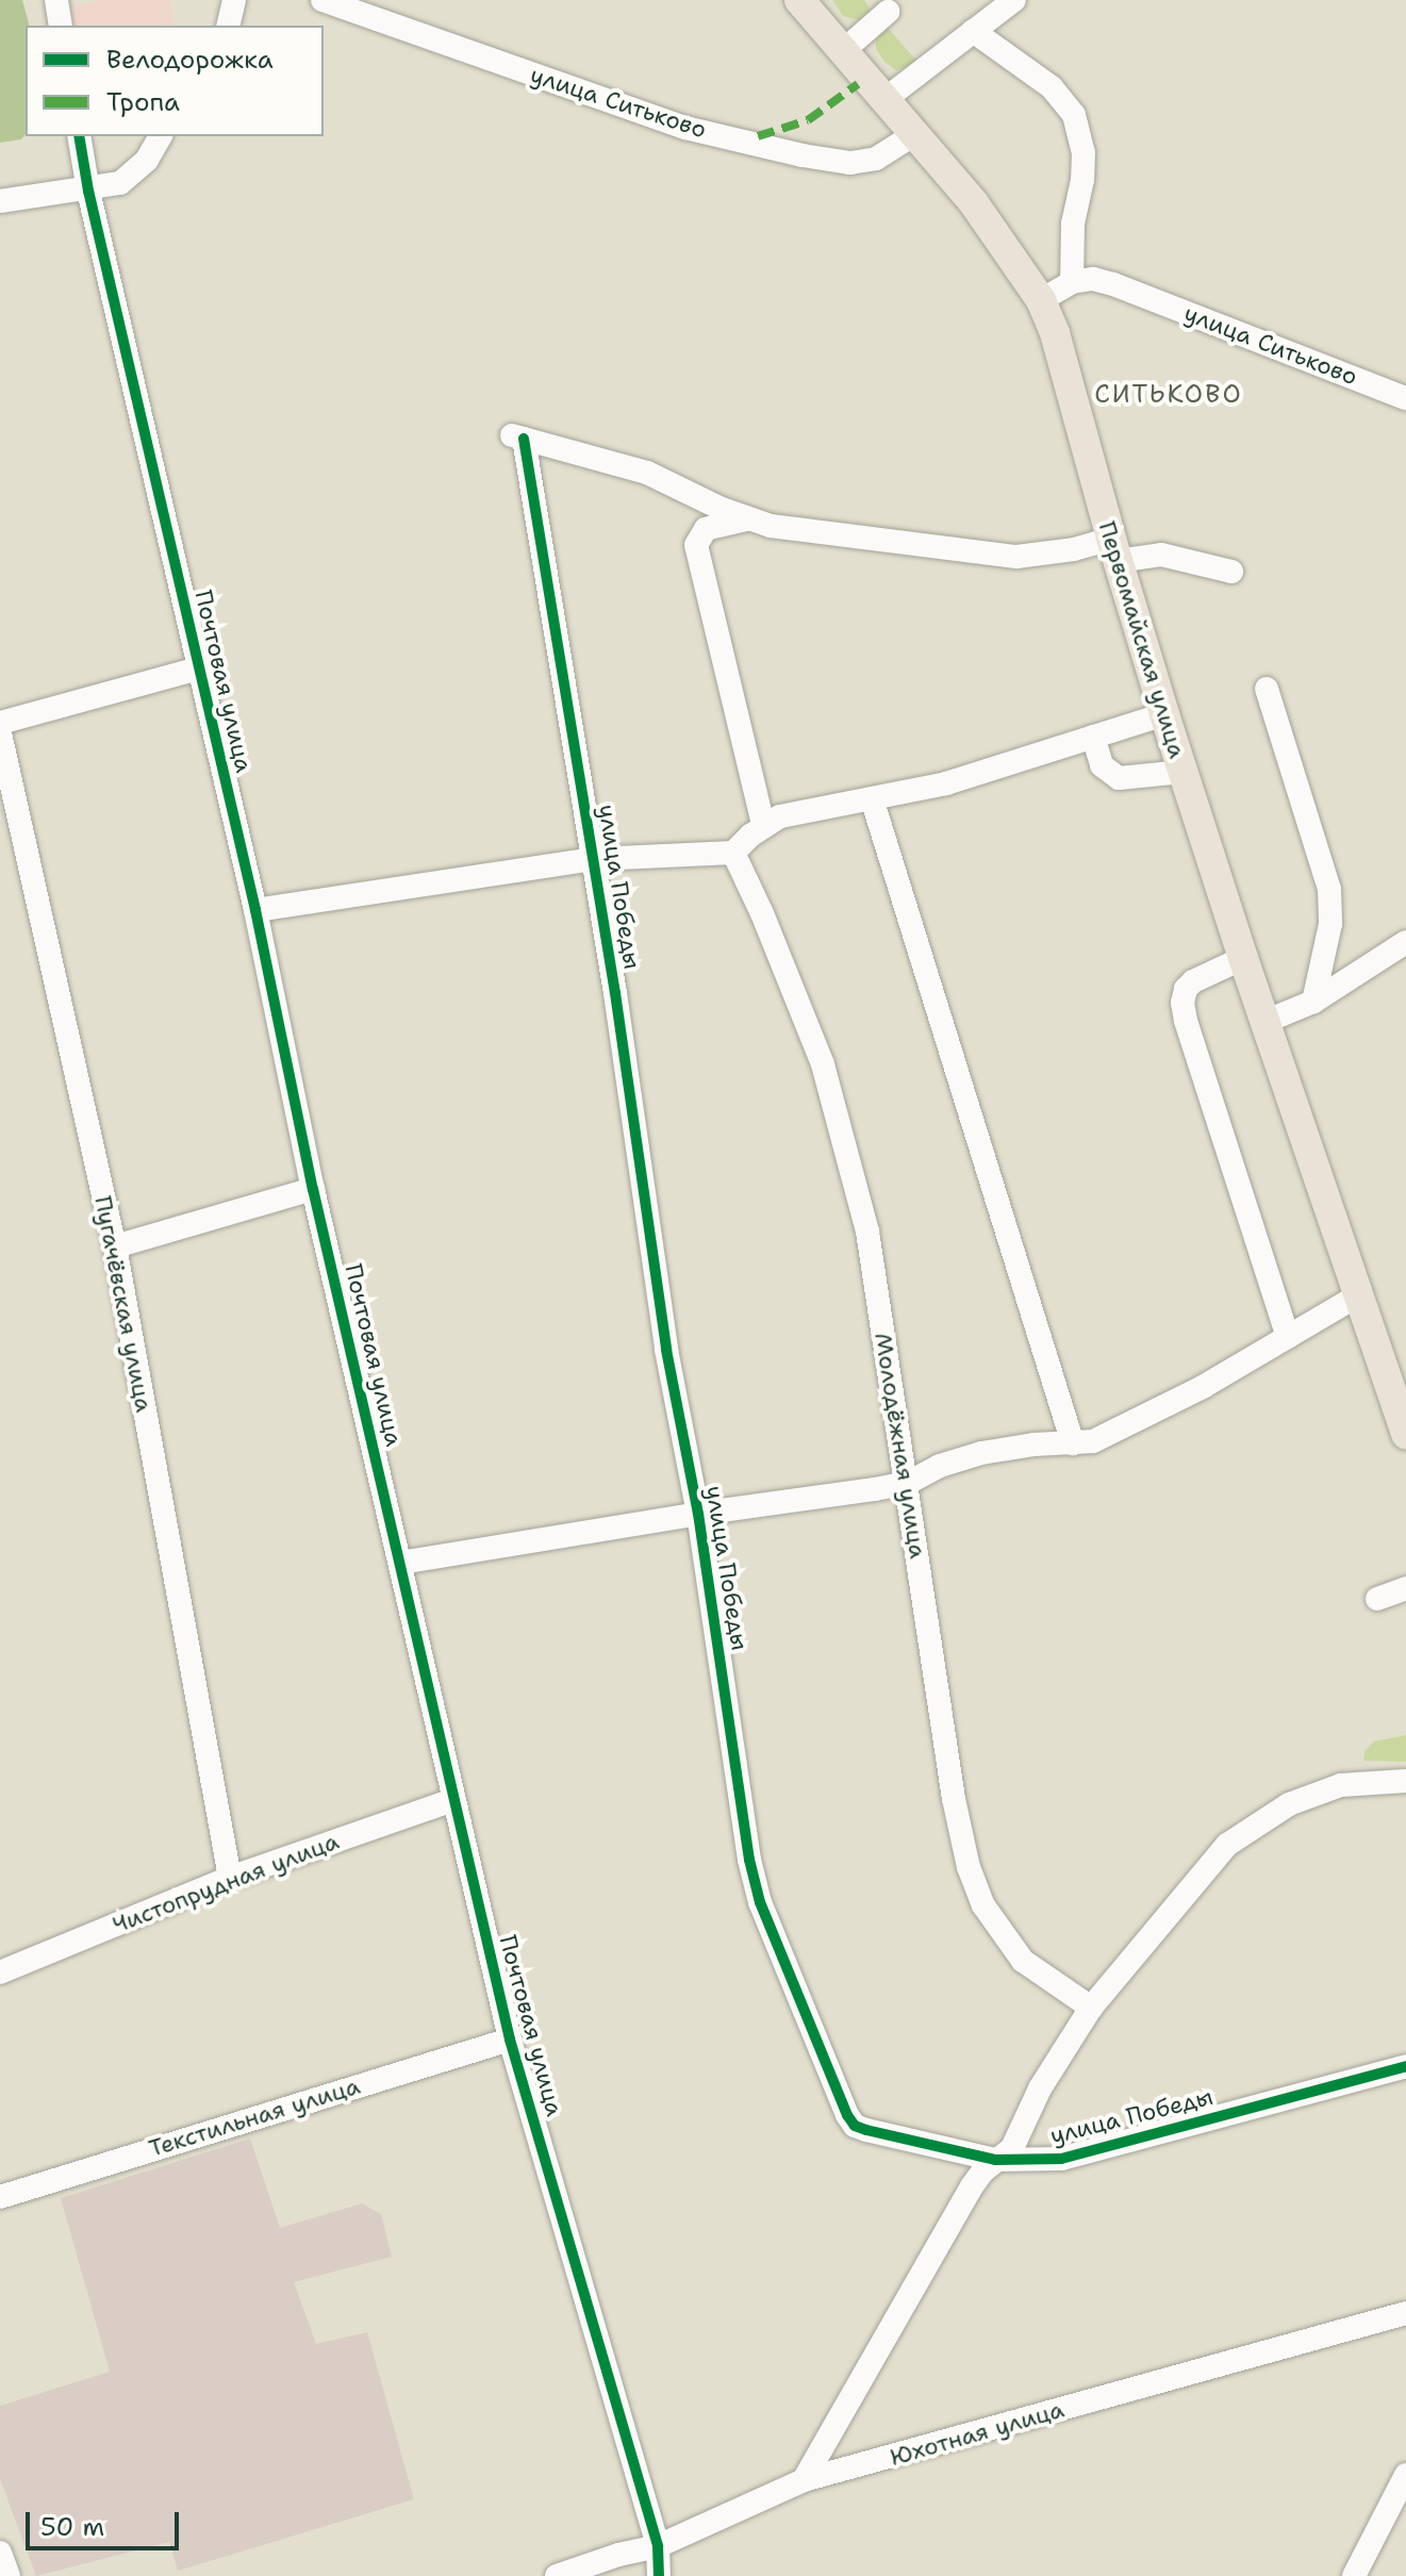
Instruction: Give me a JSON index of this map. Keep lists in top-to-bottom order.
{
  "streets": {
    "main road": ["Первомайская улица"],
    "street": [
      "улица Ситьково",
      "Почтовая улица",
      "улица Победы",
      "Пугачёвская улица",
      "Молодёжная улица",
      "Чистопрудная улица",
      "Текстильная улица",
      "Юхотная улица"
    ]
  },
  "crossings": [
    ["улица Ситьково", "Первомайская улица"],
    ["Почтовая улица", "Чистопрудная улица"],
    ["Почтовая улица", "Текстильная улица"],
    ["Почтовая улица", "Юхотная улица"],
    ["Пугачёвская улица", "Чистопрудная улица"]
  ],
  "districts": ["СИТЬКОВО"],
  "legend": ["Велодорожка", "Тропа"],
  "scale_bar": "50 m"
}
